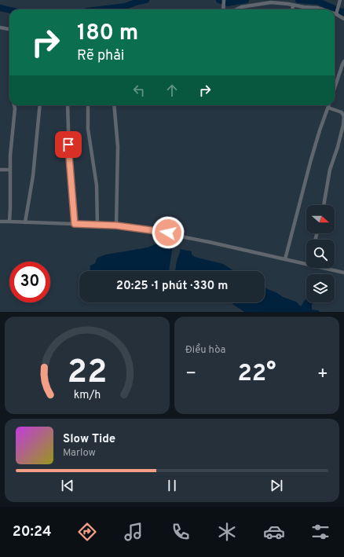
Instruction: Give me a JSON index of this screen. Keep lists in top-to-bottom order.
{
  "north": "right",
  "page": {
    "turn": ["180 m", "Rẽ phải"],
    "limit": "30",
    "trip": "20:25 · 1 phút · 330 m",
    "tile": "Điều hòa",
    "heat": ["−", "22°", "+"],
    "song": ["Slow Tide", "Marlow"],
    "tabs": "20:24",
    "gauge": ["22", "km/h"]
  }
}
